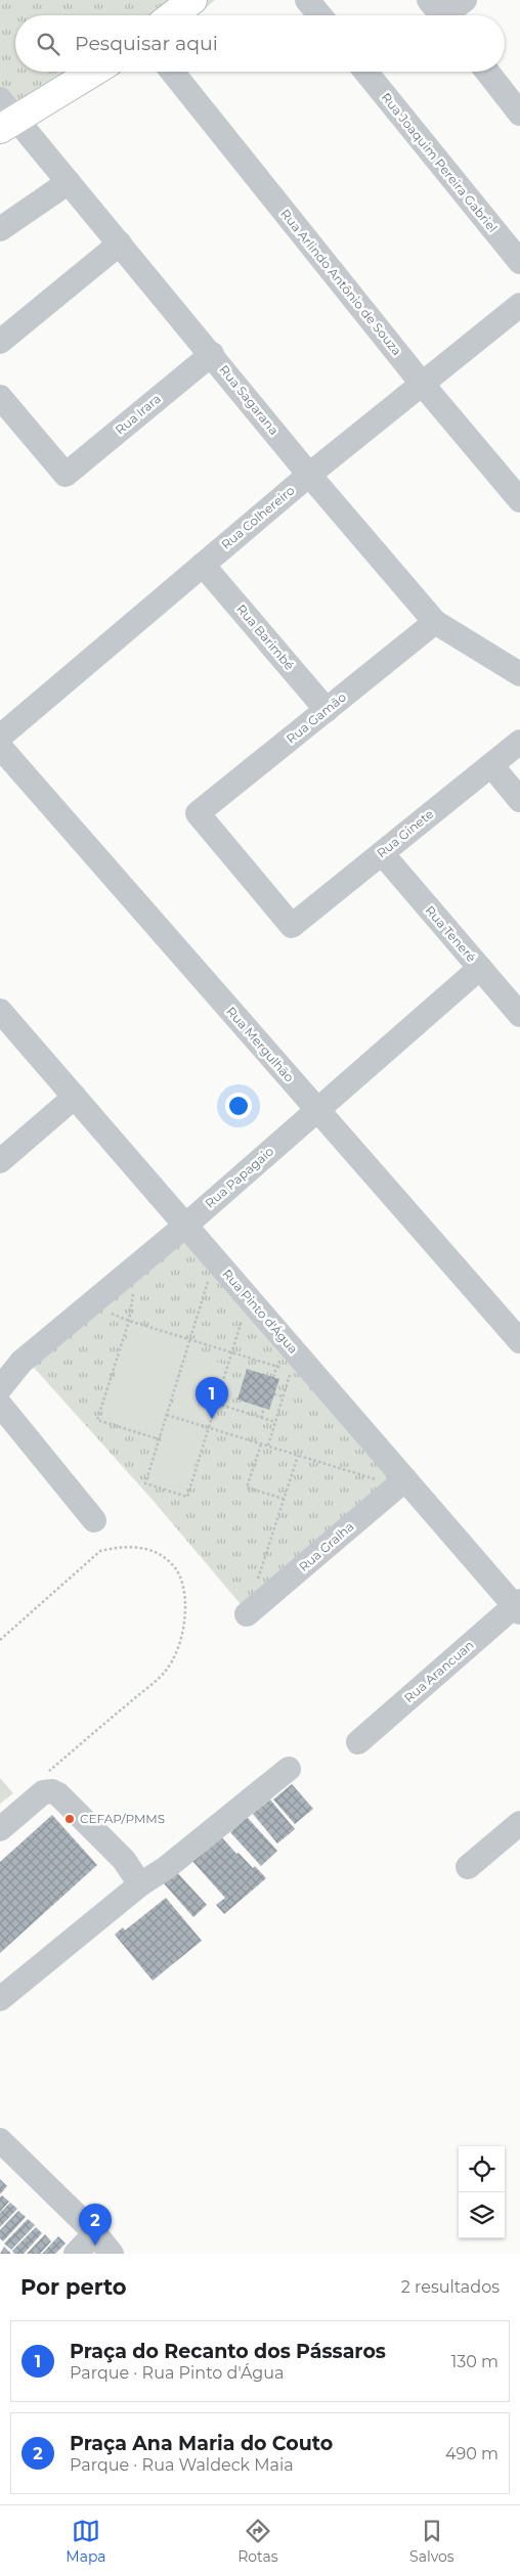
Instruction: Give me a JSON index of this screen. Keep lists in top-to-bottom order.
{
  "streets": {
    "street": [
      "Rua Joaquim Pereira Gabriel",
      "Rua Arlindo Antônio de Souza",
      "Rua Sagarana",
      "Rua Irara",
      "Rua Colhereiro",
      "Rua Barimbé",
      "Rua Gamão",
      "Rua Ginete",
      "Rua Teneré",
      "Rua Mergulhão",
      "Rua Papagaio",
      "Rua Pinto d'Água",
      "Rua Gralha",
      "Rua Arancuan"
    ]
  },
  "crossings": [
    ["Rua Arlindo Antônio de Souza", "Rua Colhereiro"],
    ["Rua Sagarana", "Rua Irara"],
    ["Rua Sagarana", "Rua Colhereiro"],
    ["Rua Sagarana", "Rua Gamão"],
    ["Rua Colhereiro", "Rua Barimbé"],
    ["Rua Barimbé", "Rua Gamão"],
    ["Rua Gamão", "Rua Ginete"],
    ["Rua Ginete", "Rua Teneré"],
    ["Rua Teneré", "Rua Papagaio"],
    ["Rua Mergulhão", "Rua Papagaio"],
    ["Rua Papagaio", "Rua Pinto d'Água"],
    ["Rua Pinto d'Água", "Rua Gralha"],
    ["Rua Pinto d'Água", "Rua Arancuan"]
  ],
  "places": ["CEFAP/PMMS"],
  "page": {
    "search": "Pesquisar aqui",
    "pins": ["1", "2"],
    "heading": ["Por perto", "2 resultados"],
    "list": [
      {
        "mark": "1",
        "name": "Praça do Recanto dos Pássaros",
        "note": "Parque · Rua Pinto d'Água",
        "value": "130 m"
      },
      {
        "mark": "2",
        "name": "Praça Ana Maria do Couto",
        "note": "Parque · Rua Waldeck Maia",
        "value": "490 m"
      }
    ],
    "nav": ["Mapa", "Rotas", "Salvos"]
  }
}
